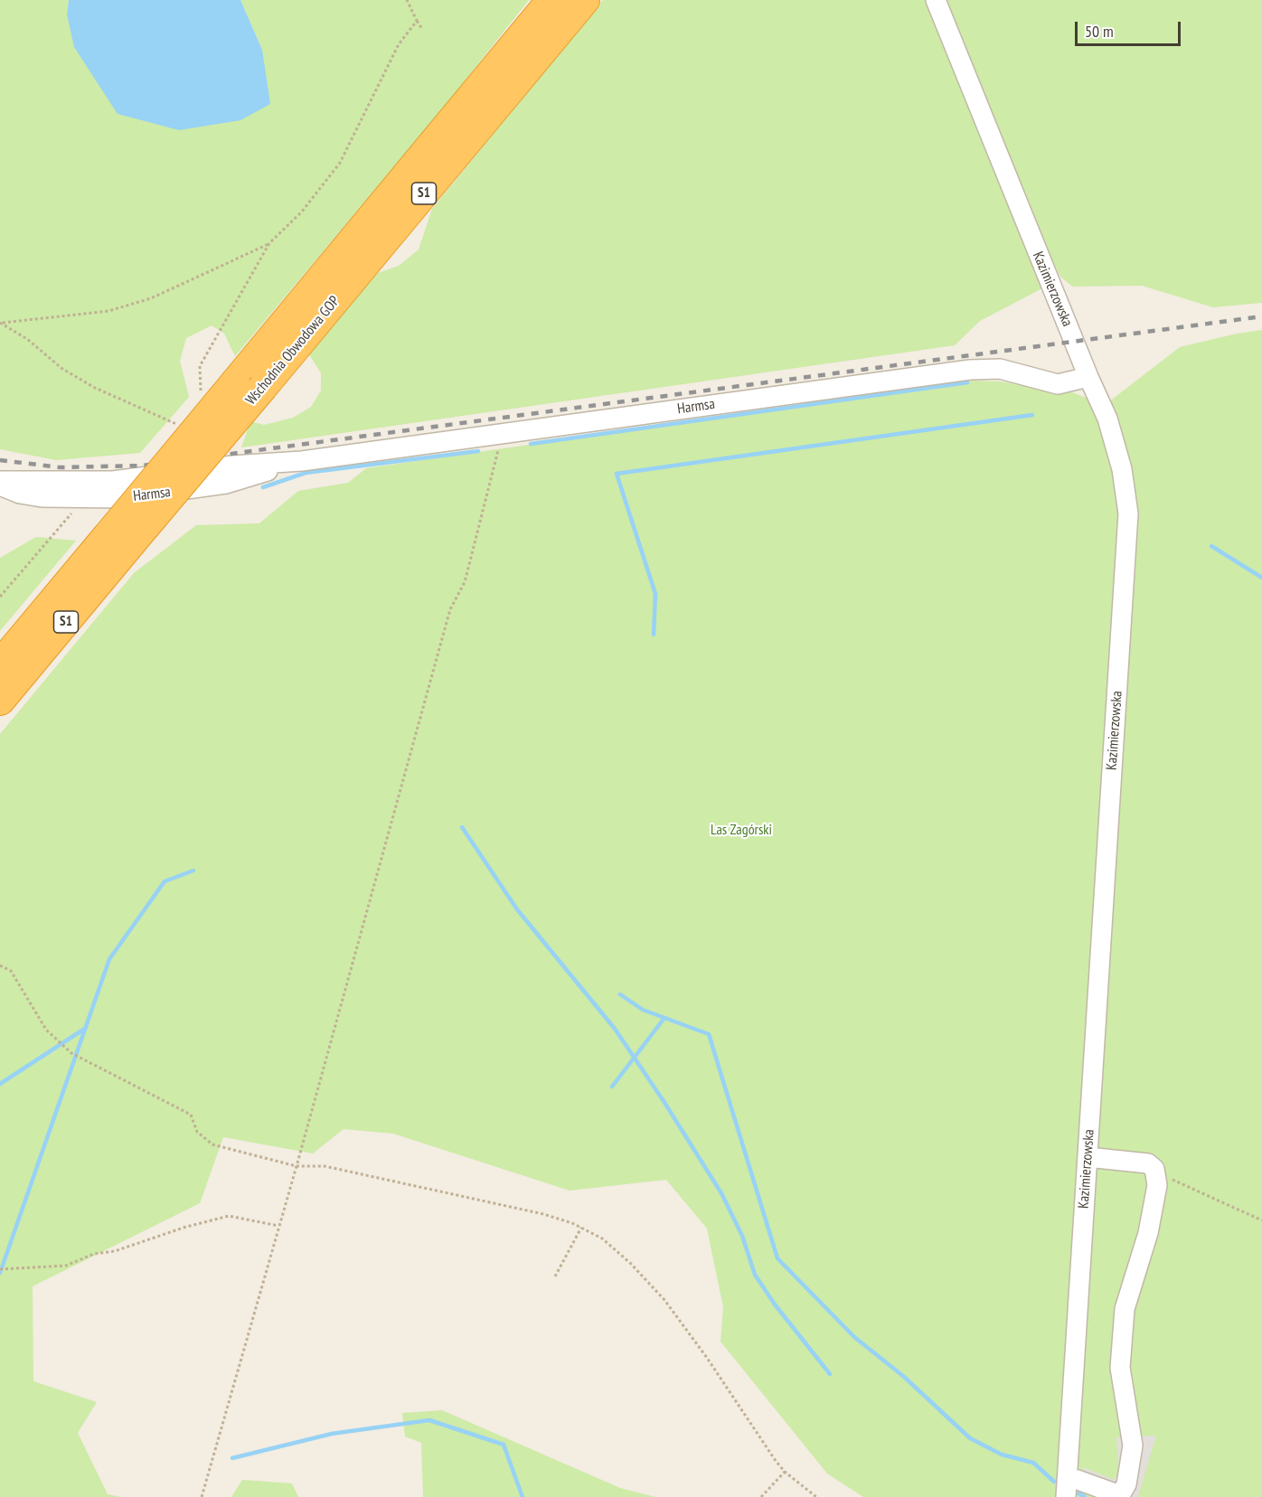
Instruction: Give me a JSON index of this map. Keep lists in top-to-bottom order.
{
  "streets": {
    "highway": ["S1", "Wschodnia Obwodowa GOP"],
    "street": ["Kazimierzowska", "Harmsa"]
  },
  "crossings": [
    ["Kazimierzowska", "Harmsa"]
  ],
  "parks": ["Las Zagórski"],
  "scale_bar": "50 m"
}
